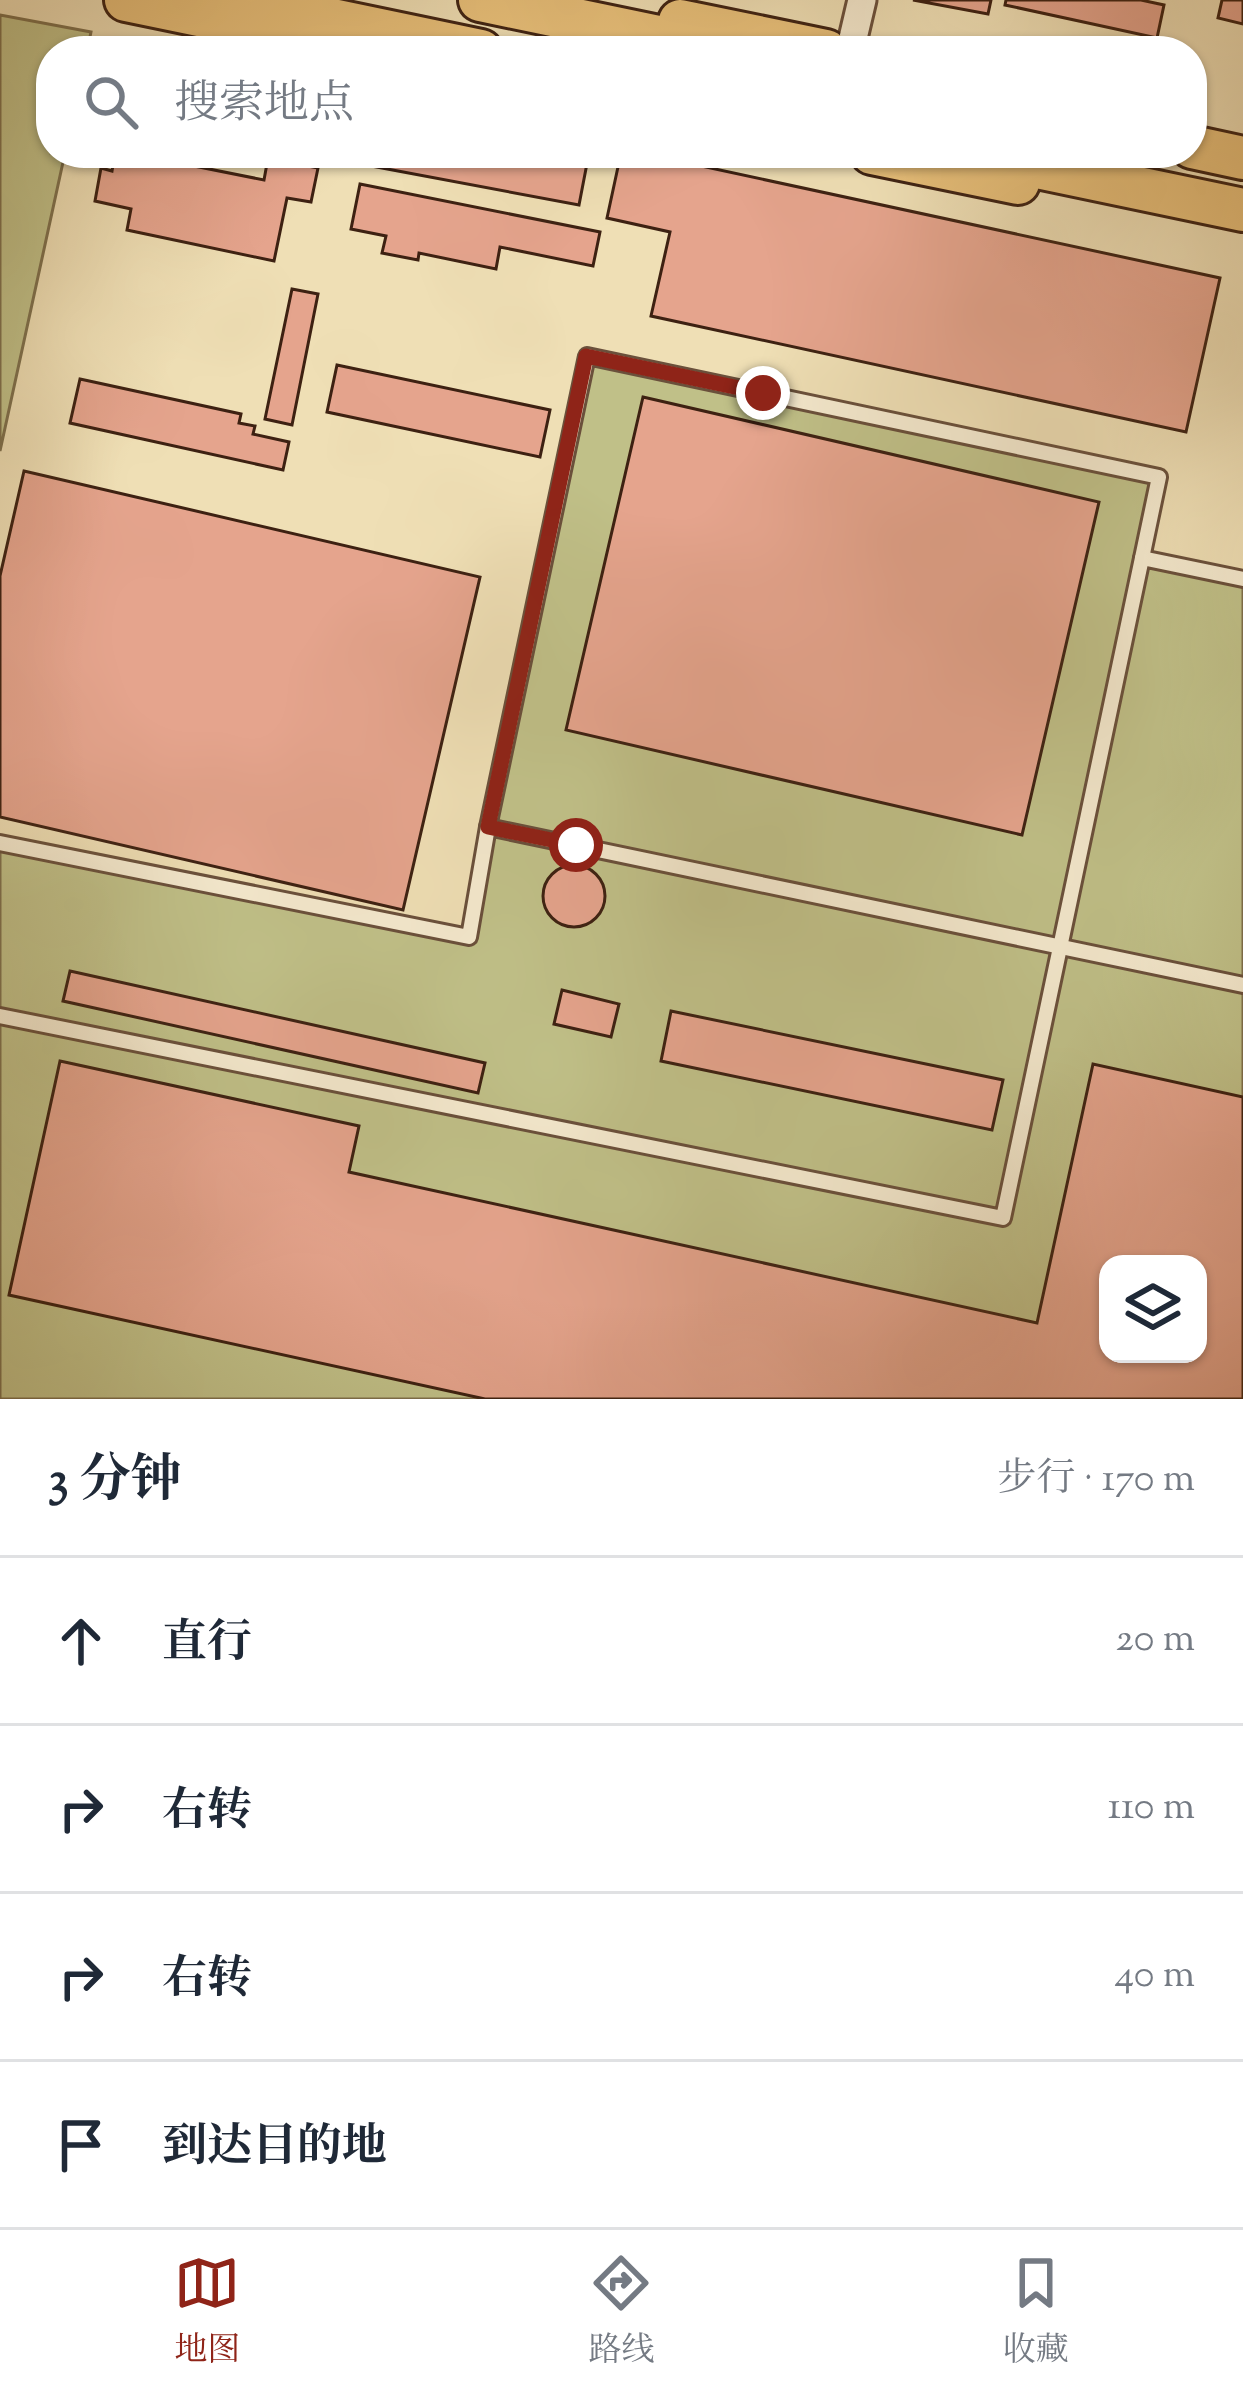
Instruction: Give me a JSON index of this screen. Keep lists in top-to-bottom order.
{
  "page": {
    "search": "搜索地点",
    "heading": ["3 分钟", "步行 · 170 m"],
    "list": [
      ["直行", "20 m"],
      ["右转", "110 m"],
      ["右转", "40 m"],
      "到达目的地"
    ],
    "nav": ["地图", "路线", "收藏"]
  }
}
